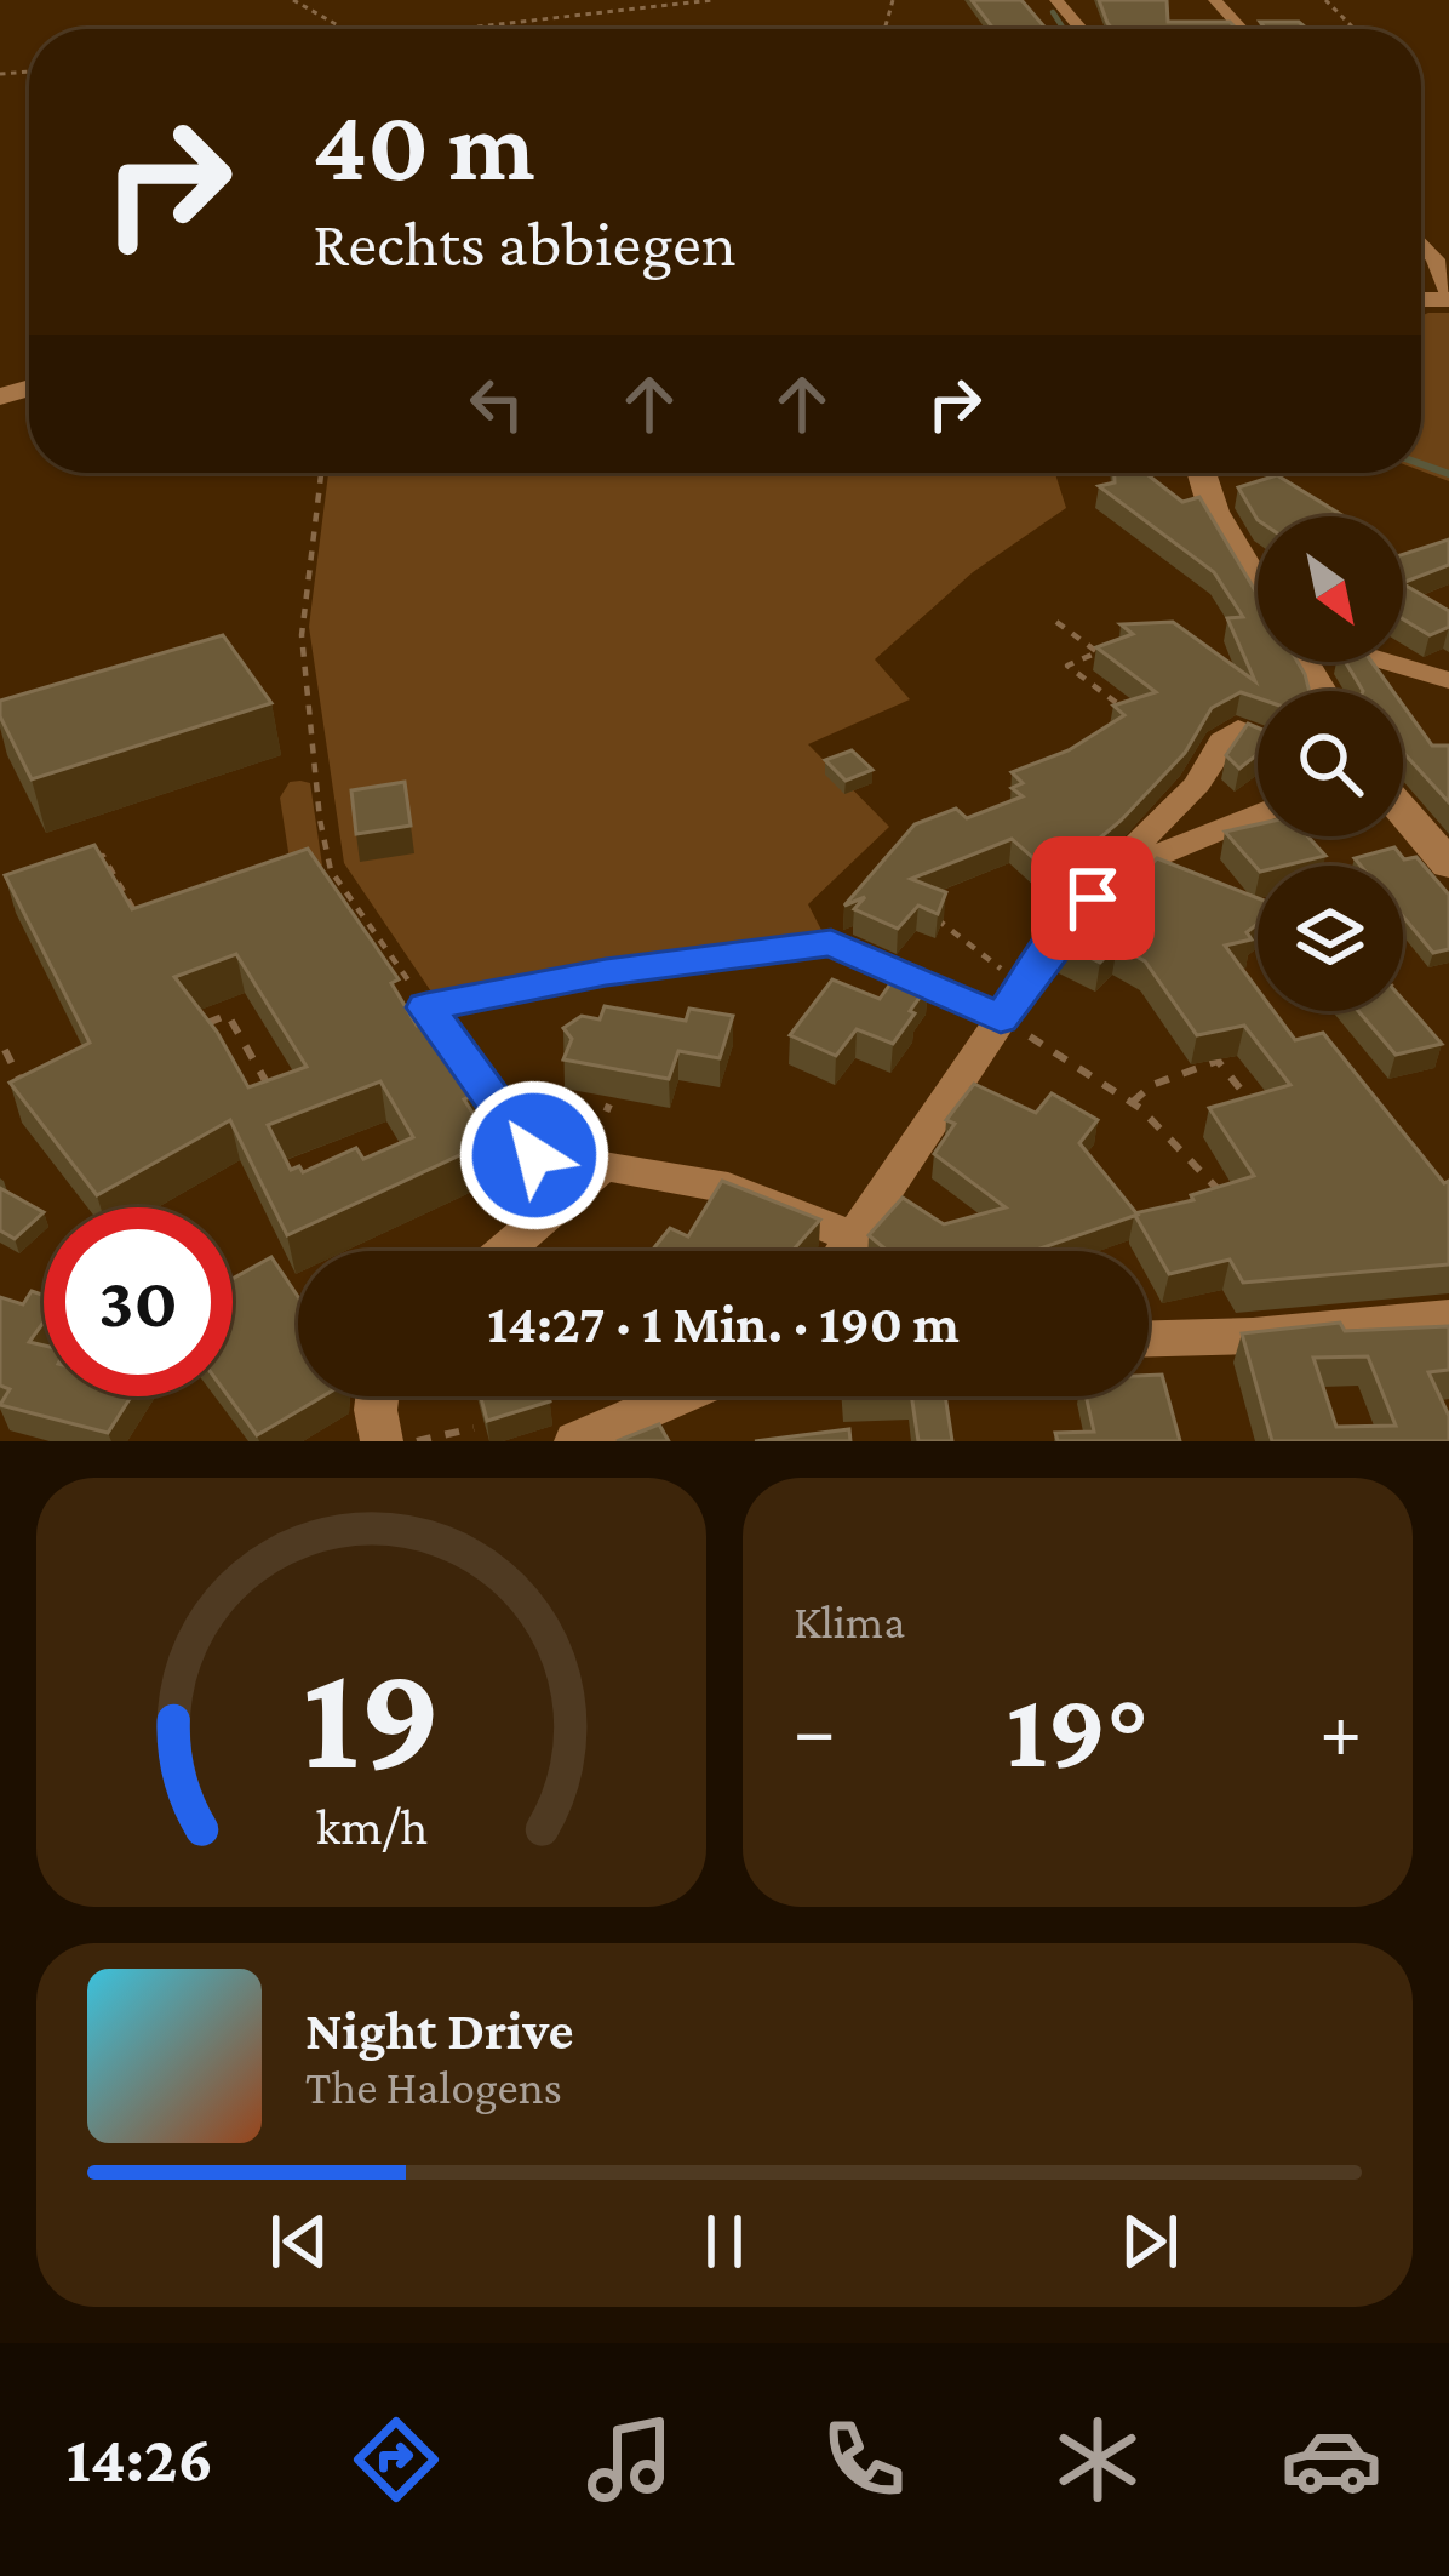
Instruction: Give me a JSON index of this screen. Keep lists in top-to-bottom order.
{
  "north": "bottom right",
  "page": {
    "turn": ["40 m", "Rechts abbiegen"],
    "limit": "30",
    "trip": "14:27 · 1 Min. · 190 m",
    "tile": "Klima",
    "heat": ["−", "19°", "+"],
    "song": ["Night Drive", "The Halogens"],
    "tabs": "14:26",
    "gauge": ["19", "km/h"]
  }
}
